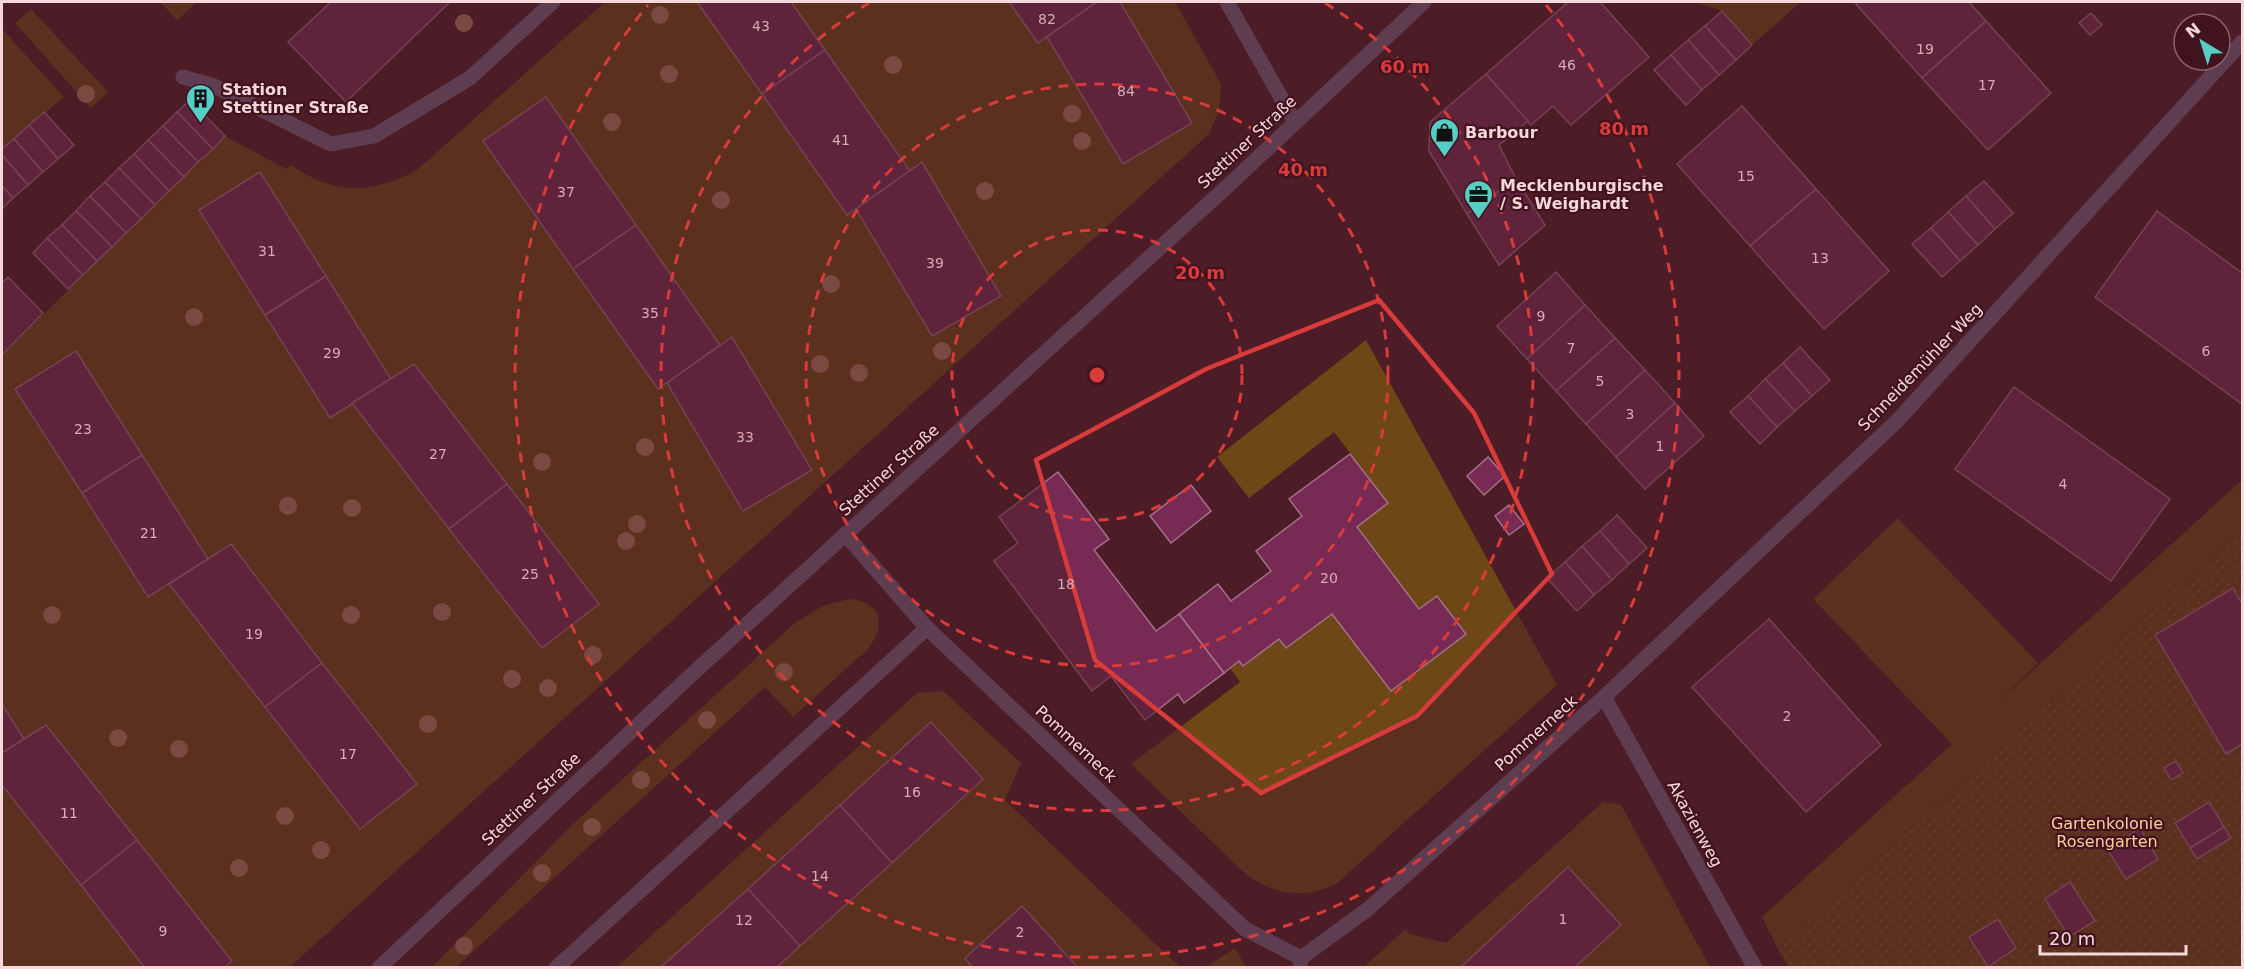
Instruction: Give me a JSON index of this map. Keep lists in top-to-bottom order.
{
  "streets": {
    "street": [
      "Stettiner Straße",
      "Schneidemühler Weg",
      "Pommerneck",
      "Akazienweg"
    ]
  },
  "crossings": [
    ["Stettiner Straße", "Pommerneck"],
    ["Schneidemühler Weg", "Pommerneck"],
    ["Schneidemühler Weg", "Akazienweg"],
    ["Pommerneck", "Akazienweg"]
  ],
  "parks": ["Gartenkolonie Rosengarten"],
  "places": {
    "building": ["Station Stettiner Straße"],
    "shop": ["Barbour"],
    "office": ["Mecklenburgische / S. Weighardt"]
  },
  "house_numbers": [
    "82",
    "43",
    "19",
    "46",
    "17",
    "84",
    "41",
    "15",
    "37",
    "31",
    "13",
    "39",
    "35",
    "9",
    "7",
    "6",
    "29",
    "5",
    "3",
    "23",
    "33",
    "1",
    "27",
    "4",
    "21",
    "25",
    "20",
    "18",
    "19",
    "2",
    "17",
    "16",
    "11",
    "14",
    "1",
    "12",
    "9",
    "2"
  ],
  "scale_bar": "20 m",
  "north": "top left",
  "rings": [
    "60 m",
    "80 m",
    "40 m",
    "20 m"
  ]
}
